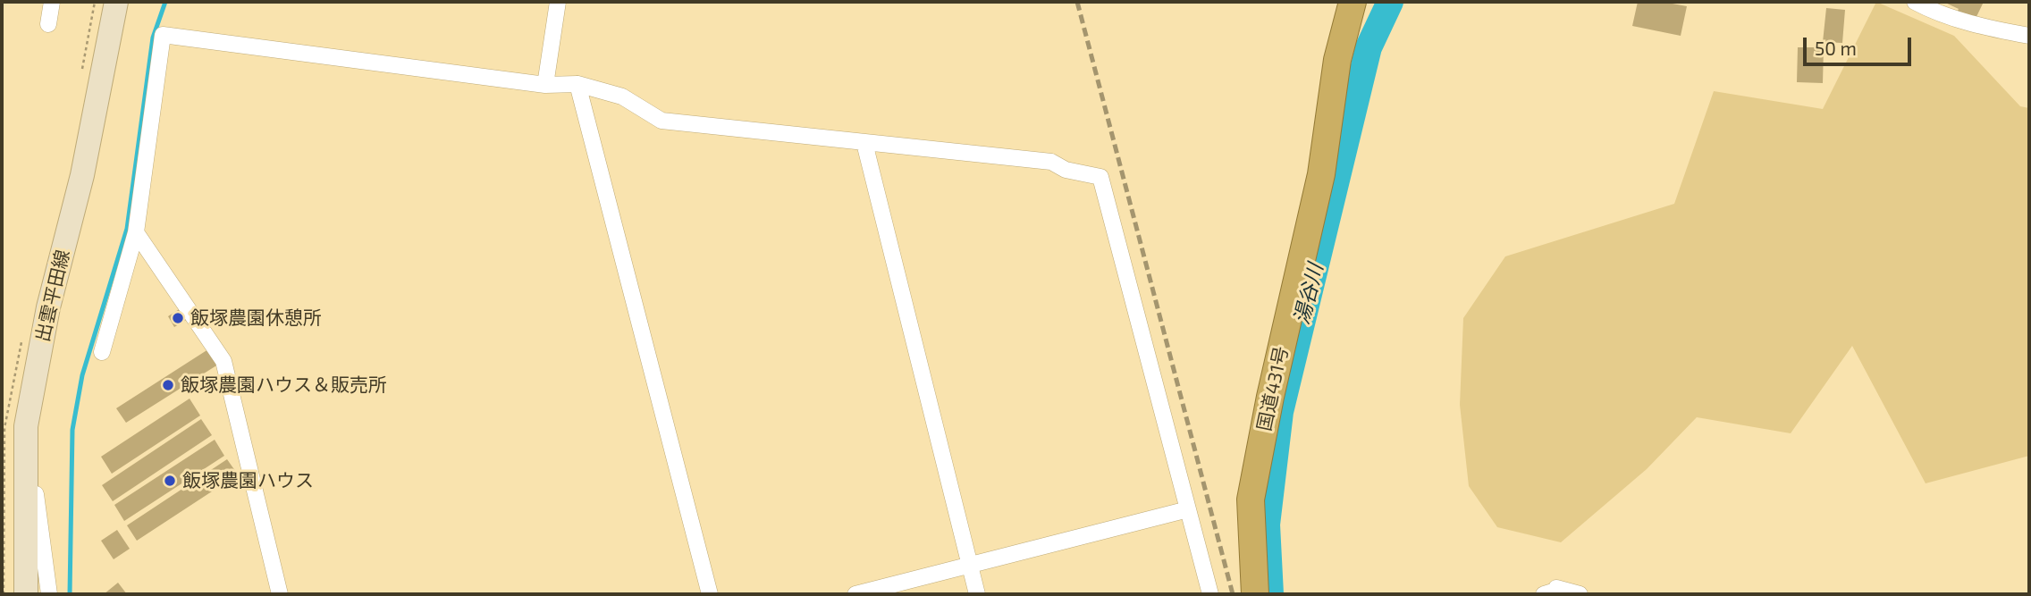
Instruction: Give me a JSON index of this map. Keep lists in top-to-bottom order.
{
  "streets": {
    "highway": ["国道431号"],
    "main road": ["出雲平田線"]
  },
  "water": ["湯谷川"],
  "places": ["飯塚農園休憩所", "飯塚農園ハウス＆販売所", "飯塚農園ハウス"],
  "scale_bar": "50 m"
}
